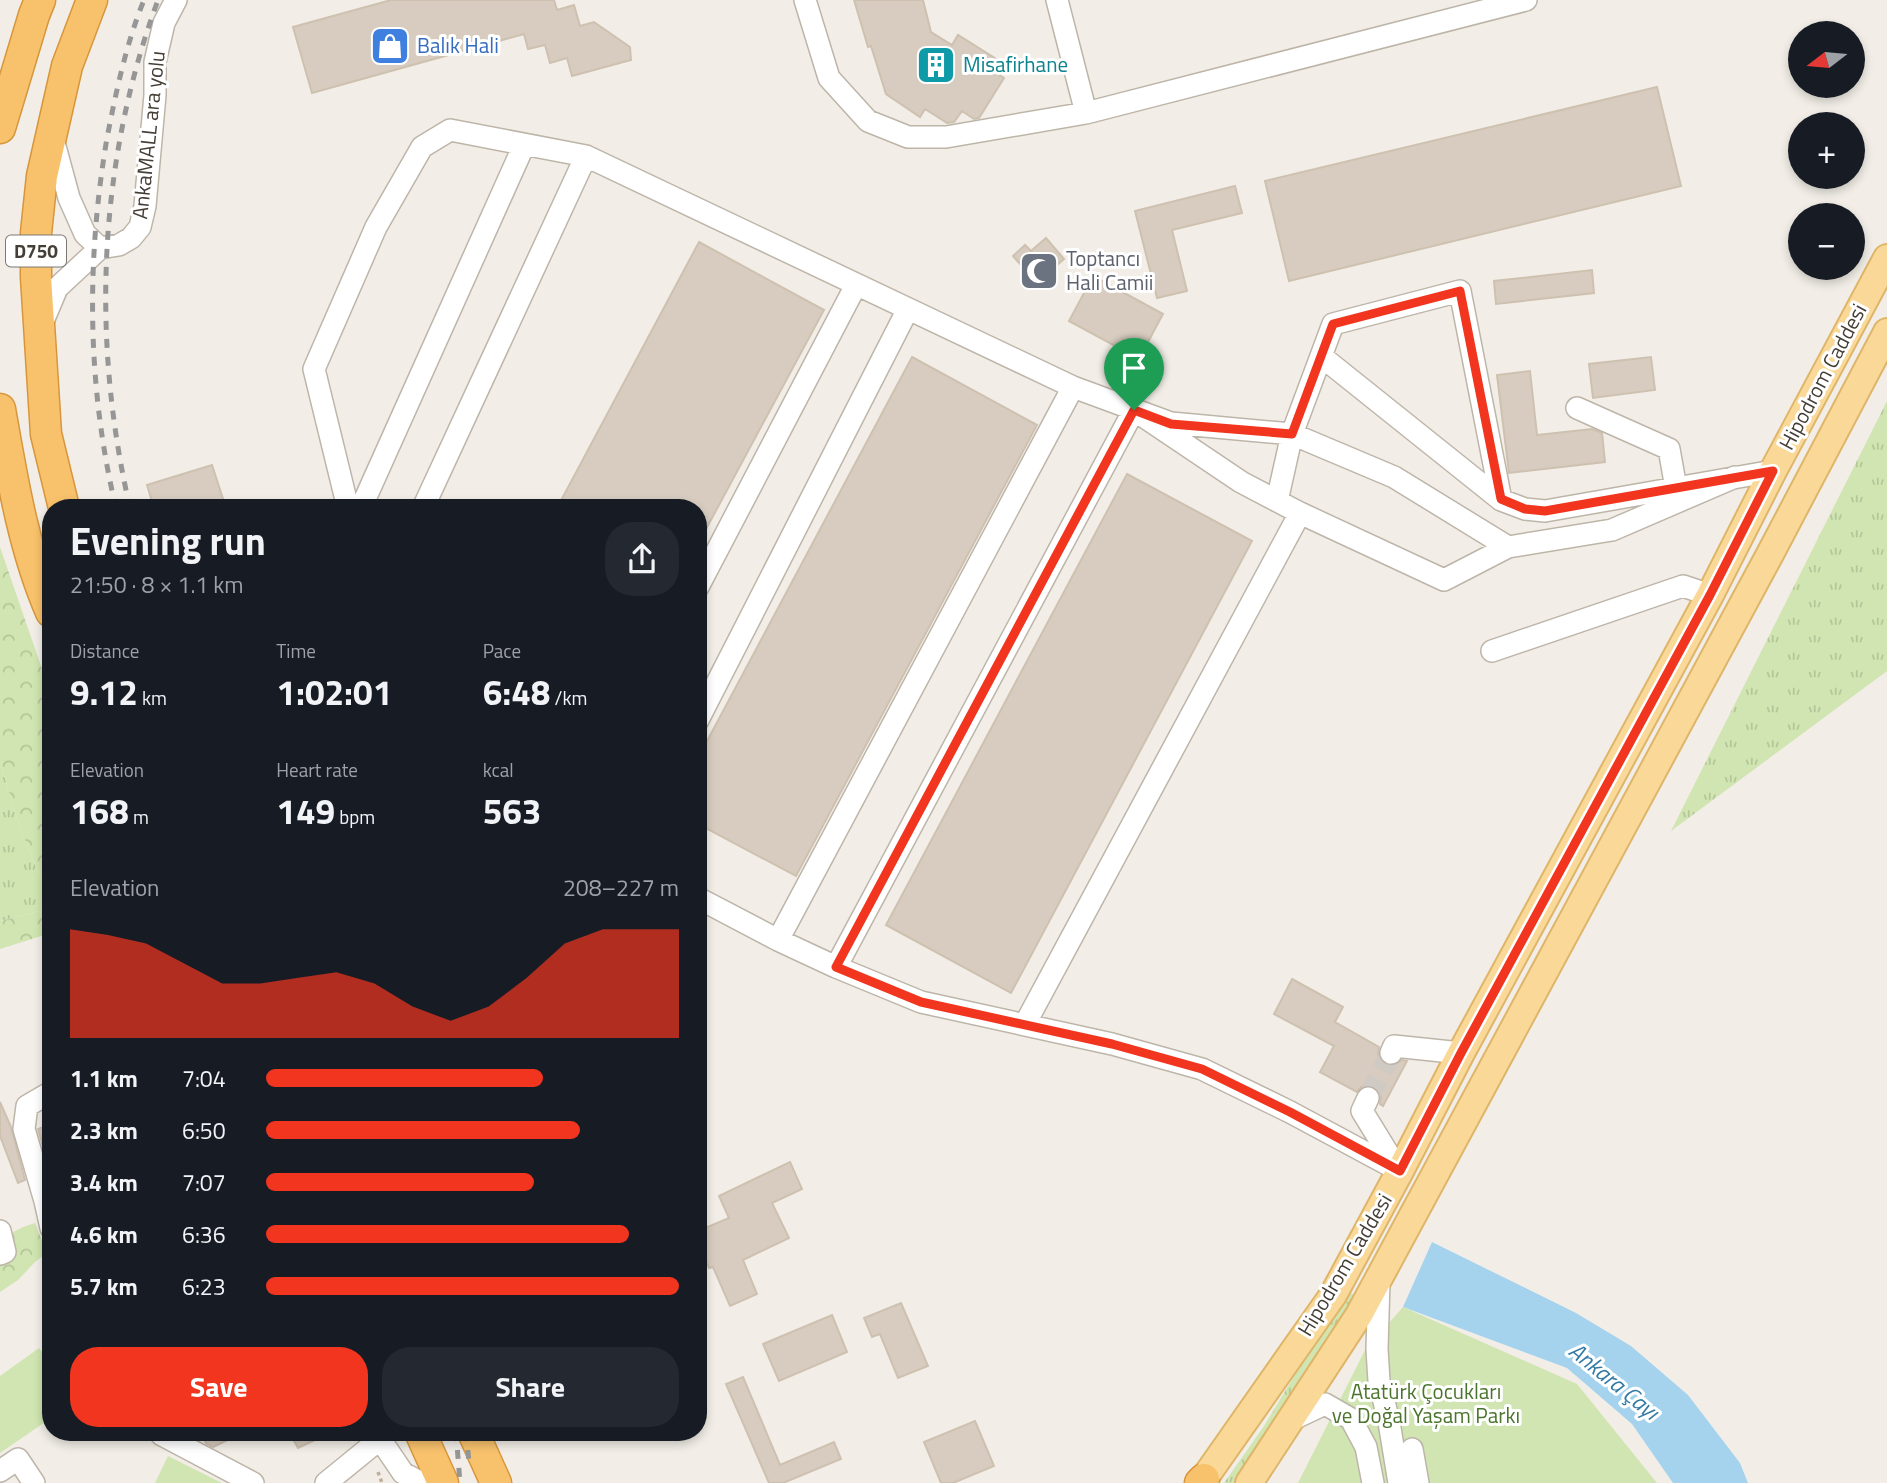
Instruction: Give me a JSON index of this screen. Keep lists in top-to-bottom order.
{
  "streets": {
    "highway": ["D750"],
    "main road": ["Hipodrom Caddesi"],
    "street": ["AnkaMALL ara yolu"]
  },
  "water": ["Ankara Çayı"],
  "parks": ["Atatürk Çocukları ve Doğal Yaşam Parkı"],
  "places": {
    "shop": ["Balık Hali"],
    "building": ["Misafirhane"],
    "mosque": ["Toptancı Hali Camii"]
  },
  "north": "left",
  "page": {
    "map_buttons": ["+", "−"],
    "heading": ["Evening run", "21:50 · 8 × 1.1 km"],
    "stats": [
      ["Distance", "9.12 km"],
      ["Time", "1:02:01"],
      ["Pace", "6:48 /km"],
      ["Elevation", "168 m"],
      ["Heart rate", "149 bpm"],
      ["kcal", "563"]
    ],
    "chart": ["Elevation", "208–227 m"],
    "list": [
      {
        "name": "1.1 km",
        "note": "7:04"
      },
      {
        "name": "2.3 km",
        "note": "6:50"
      },
      {
        "name": "3.4 km",
        "note": "7:07"
      },
      {
        "name": "4.6 km",
        "note": "6:36"
      },
      {
        "name": "5.7 km",
        "note": "6:23"
      }
    ],
    "buttons": ["Save", "Share"]
  }
}
